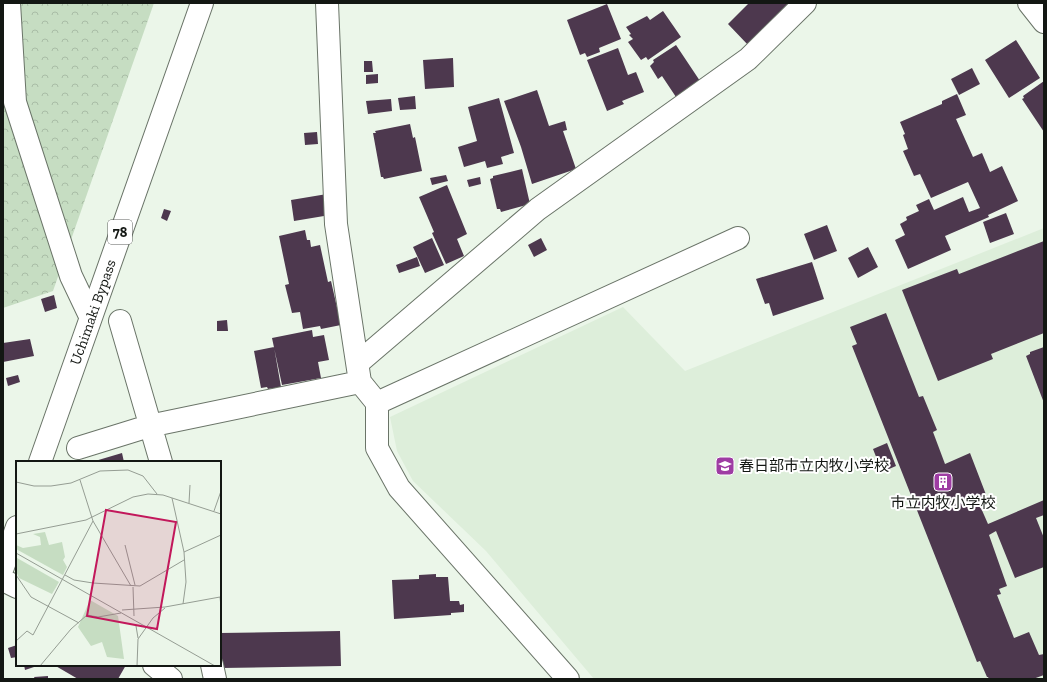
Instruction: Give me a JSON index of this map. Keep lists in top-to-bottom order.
{
  "streets": {
    "street": ["78", "Uchimaki Bypass"]
  },
  "places": {
    "school or university": ["春日部市立内牧小学校"],
    "building": ["市立内牧小学校"]
  }
}
